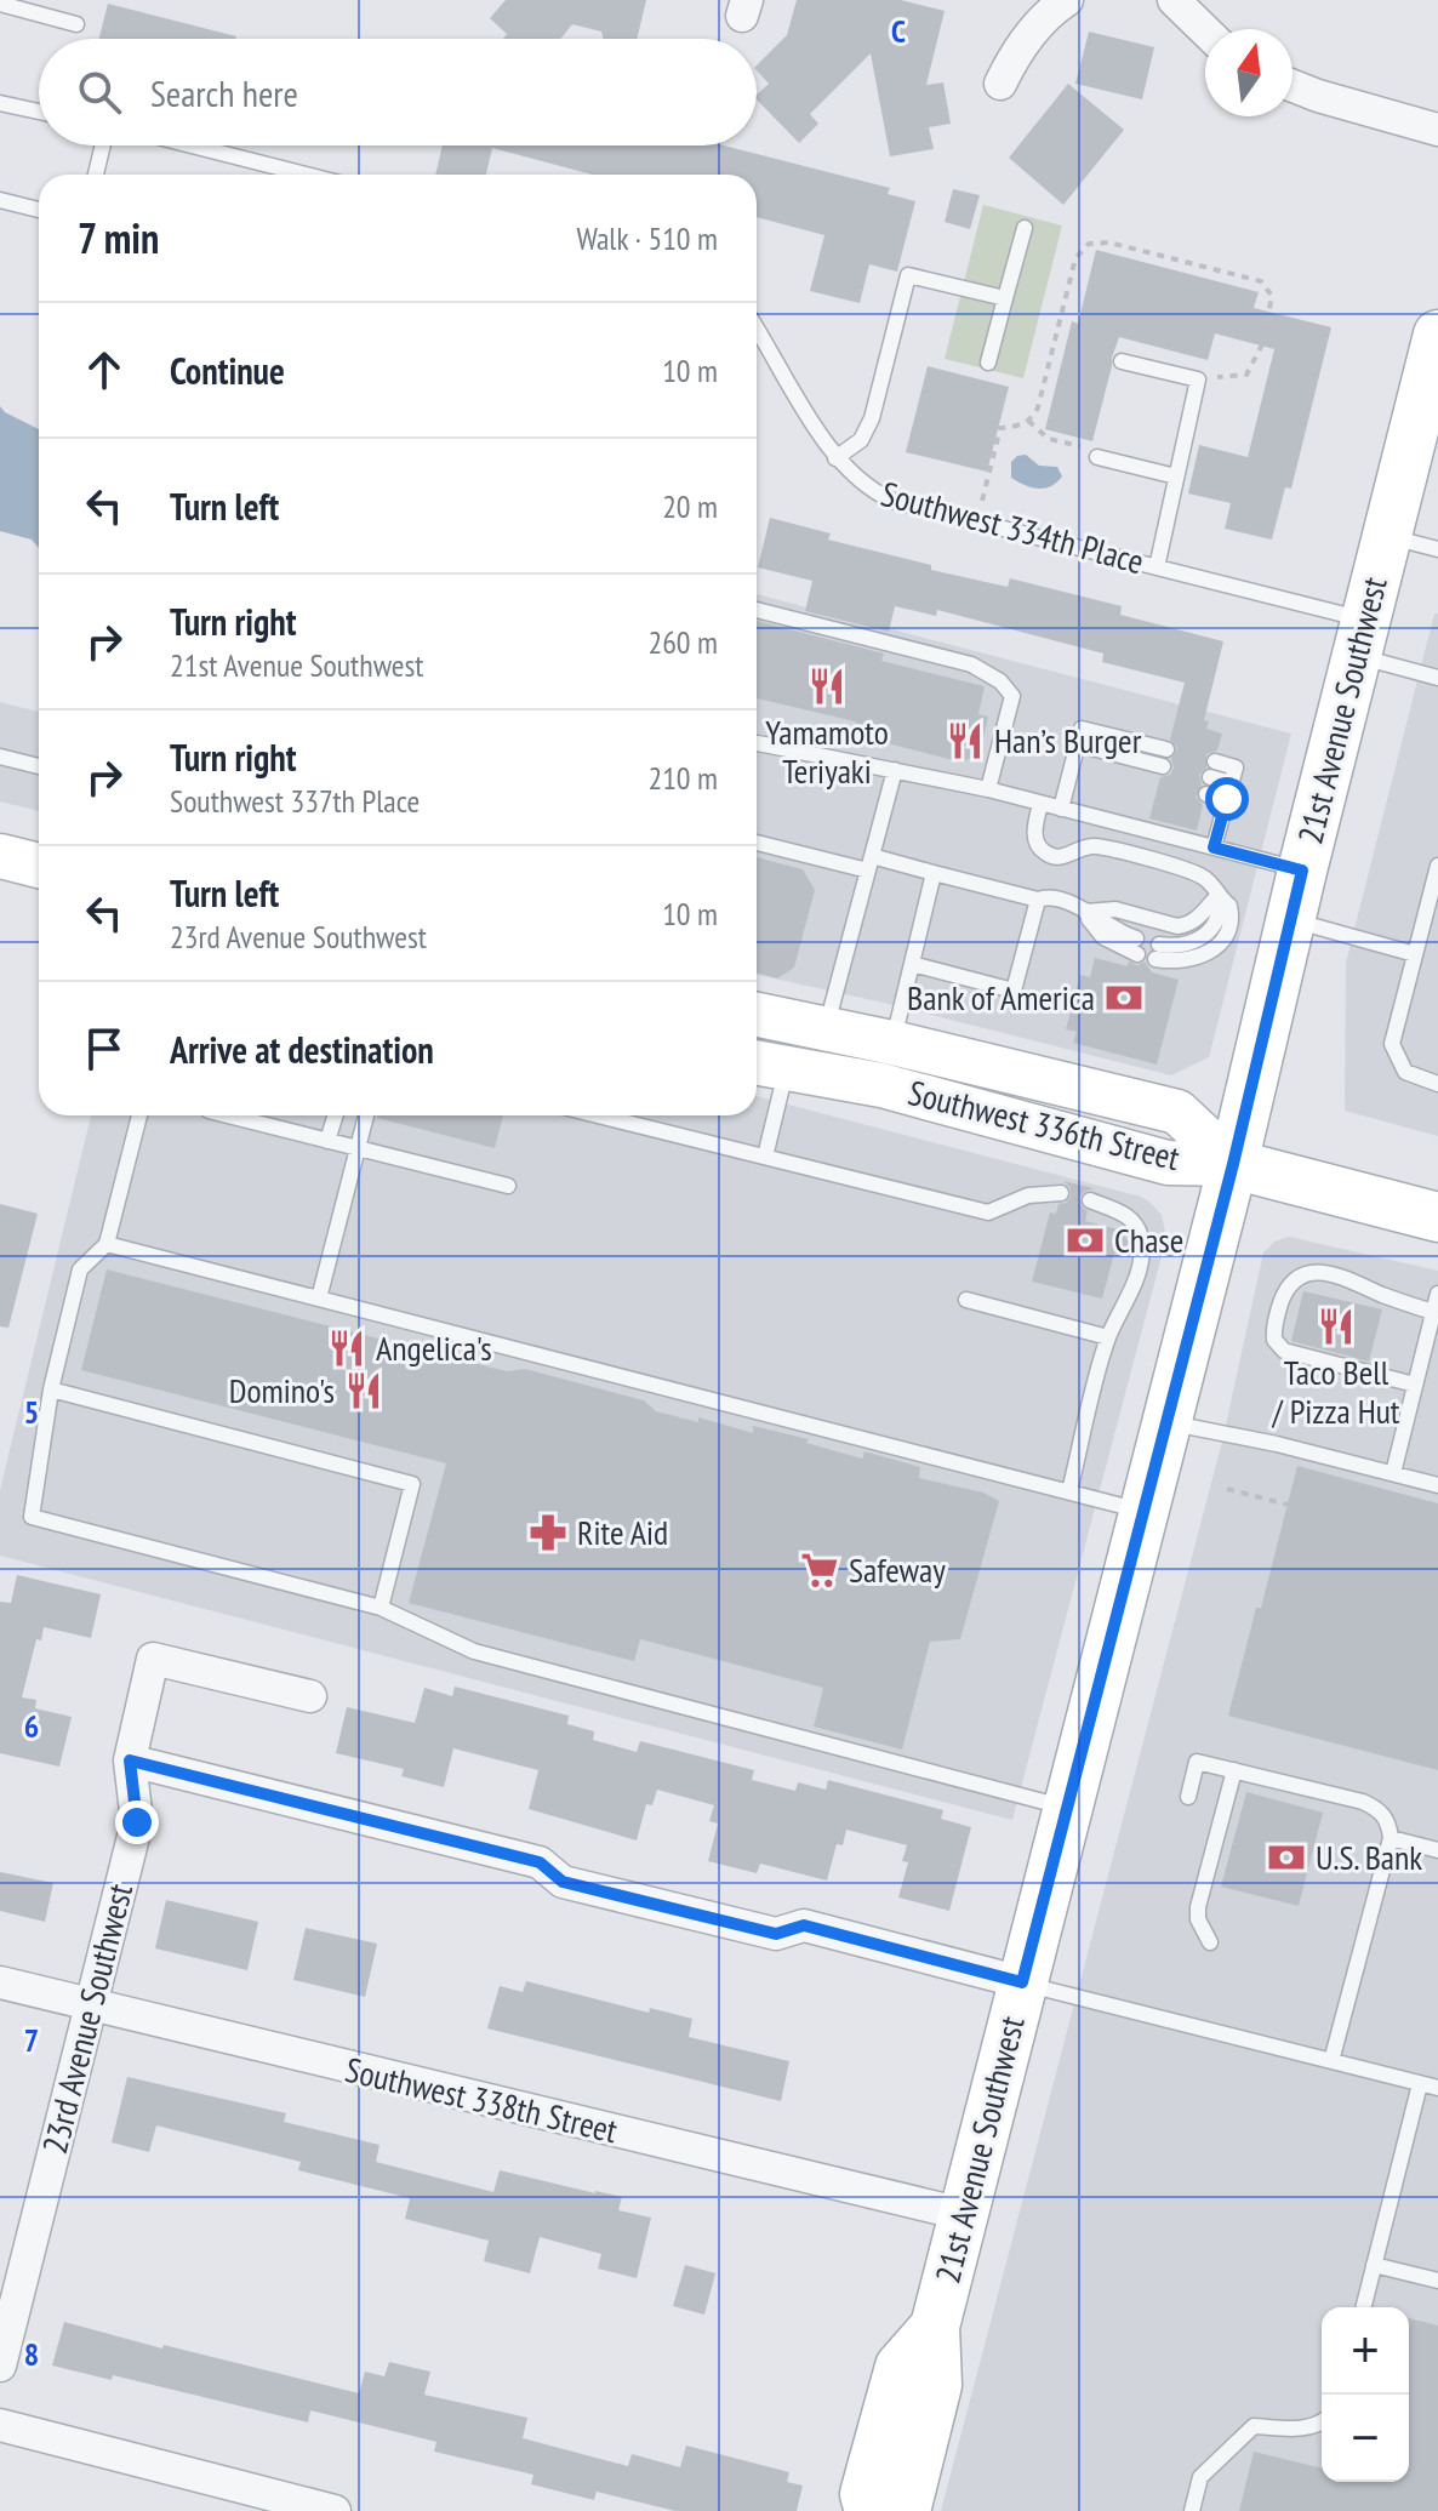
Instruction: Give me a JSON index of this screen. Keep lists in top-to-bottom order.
{
  "streets": {
    "main road": ["21st Avenue Southwest", "Southwest 336th Street"],
    "street": ["23rd Avenue Southwest", "Southwest 338th Street"],
    "lane": ["Southwest 334th Place"]
  },
  "crossings": [
    ["Southwest 334th Place", "21st Avenue Southwest"],
    ["21st Avenue Southwest", "Southwest 336th Street"],
    ["21st Avenue Southwest", "Southwest 338th Street"],
    ["23rd Avenue Southwest", "Southwest 338th Street"]
  ],
  "places": {
    "restaurant": [
      "Yamamoto Teriyaki",
      "Han’s Burger",
      "Taco Bell / Pizza Hut",
      "Angelica's",
      "Domino's"
    ],
    "bank": ["Bank of America", "Chase", "U.S. Bank"],
    "pharmacy": ["Rite Aid"],
    "supermarket": ["Safeway"]
  },
  "north": "top",
  "page": {
    "search": "Search here",
    "heading": ["7 min", "Walk · 510 m"],
    "list": [
      ["Continue", "10 m"],
      ["Turn left", "20 m"],
      ["Turn right", "21st Avenue Southwest", "260 m"],
      ["Turn right", "Southwest 337th Place", "210 m"],
      ["Turn left", "23rd Avenue Southwest", "10 m"],
      "Arrive at destination"
    ],
    "map_buttons": ["+", "−"]
  },
  "grid": {
    "columns": ["C"],
    "rows": [
      "5",
      "6",
      "7",
      "8"
    ]
  }
}
